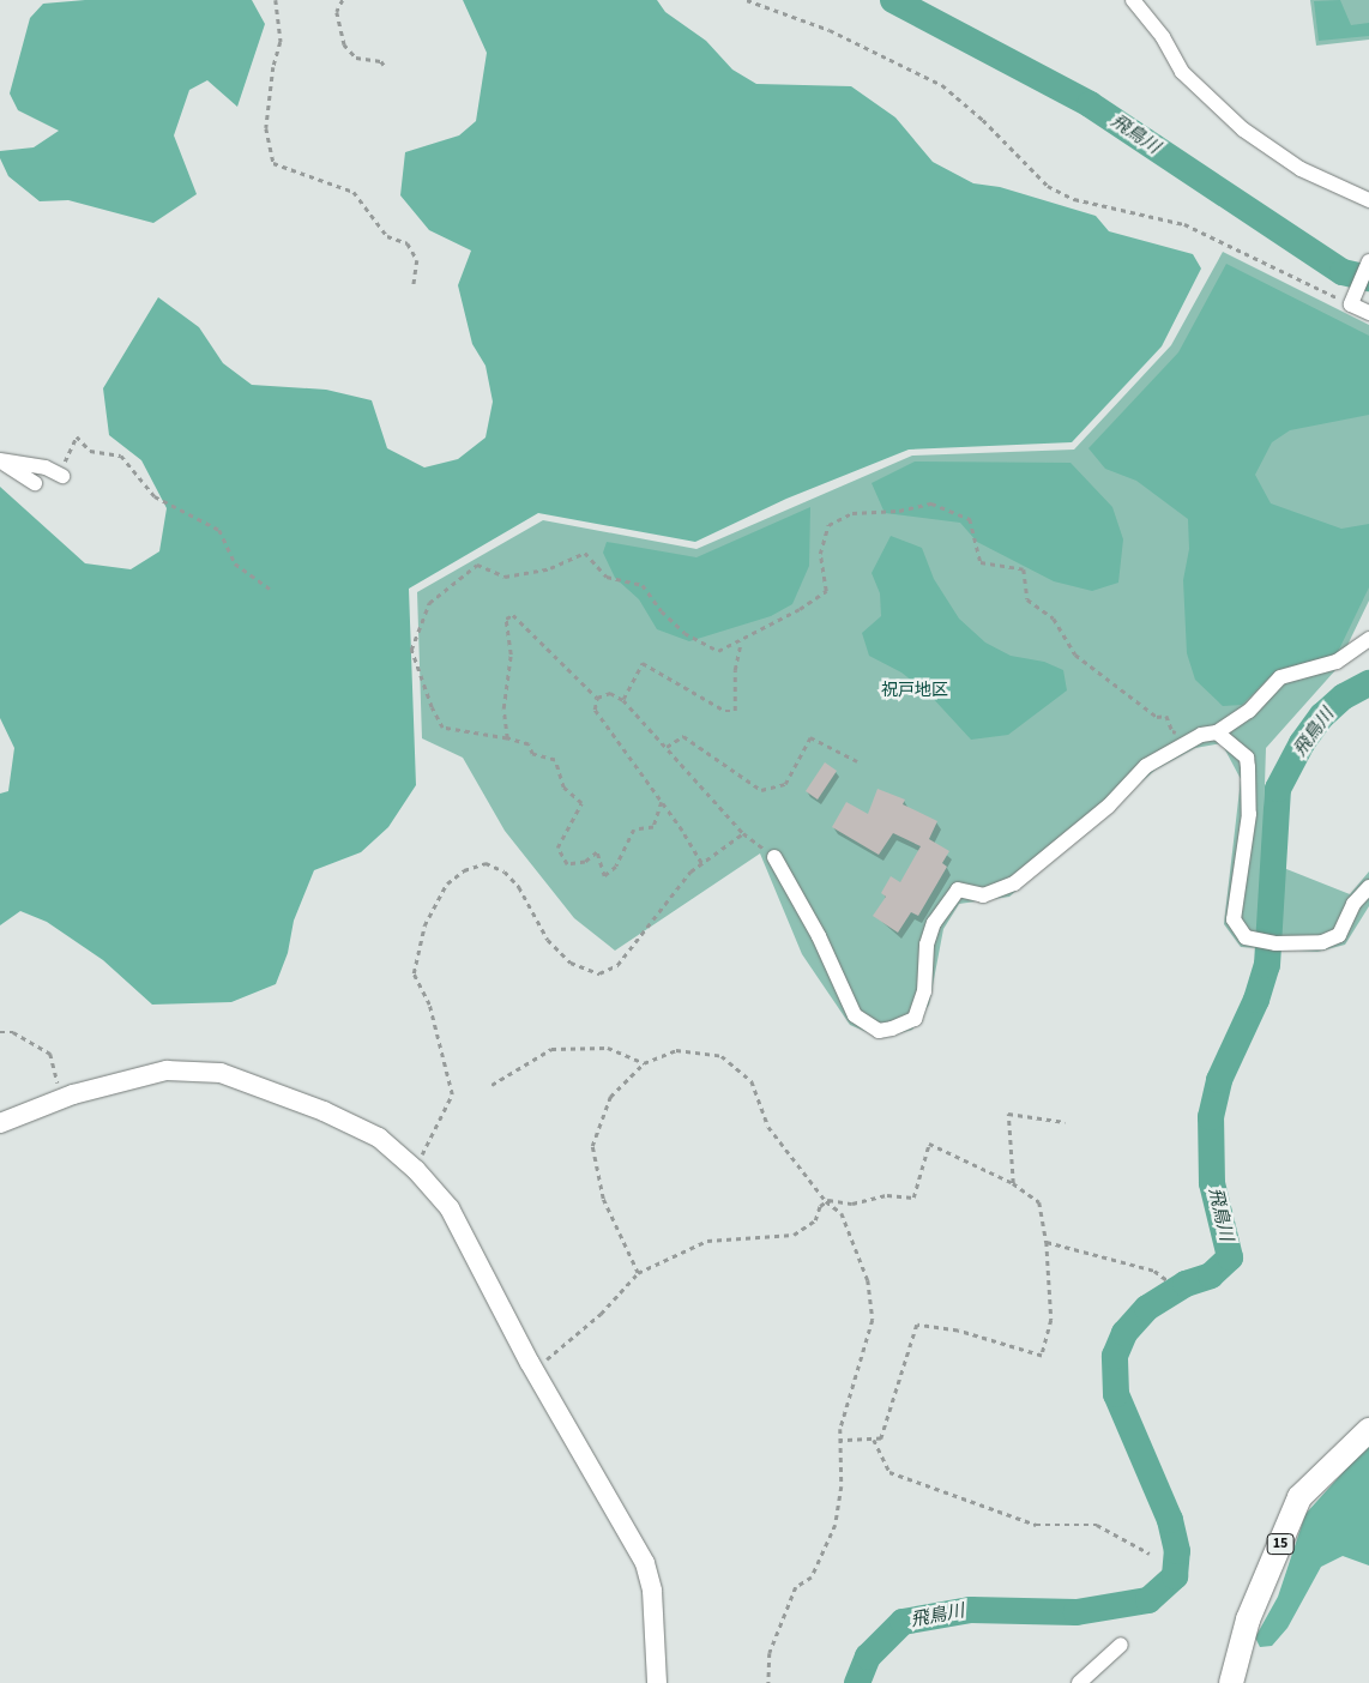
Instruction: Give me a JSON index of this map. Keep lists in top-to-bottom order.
{
  "streets": {
    "main road": ["15"]
  },
  "water": ["飛鳥川"],
  "parks": ["祝戸地区"]
}
